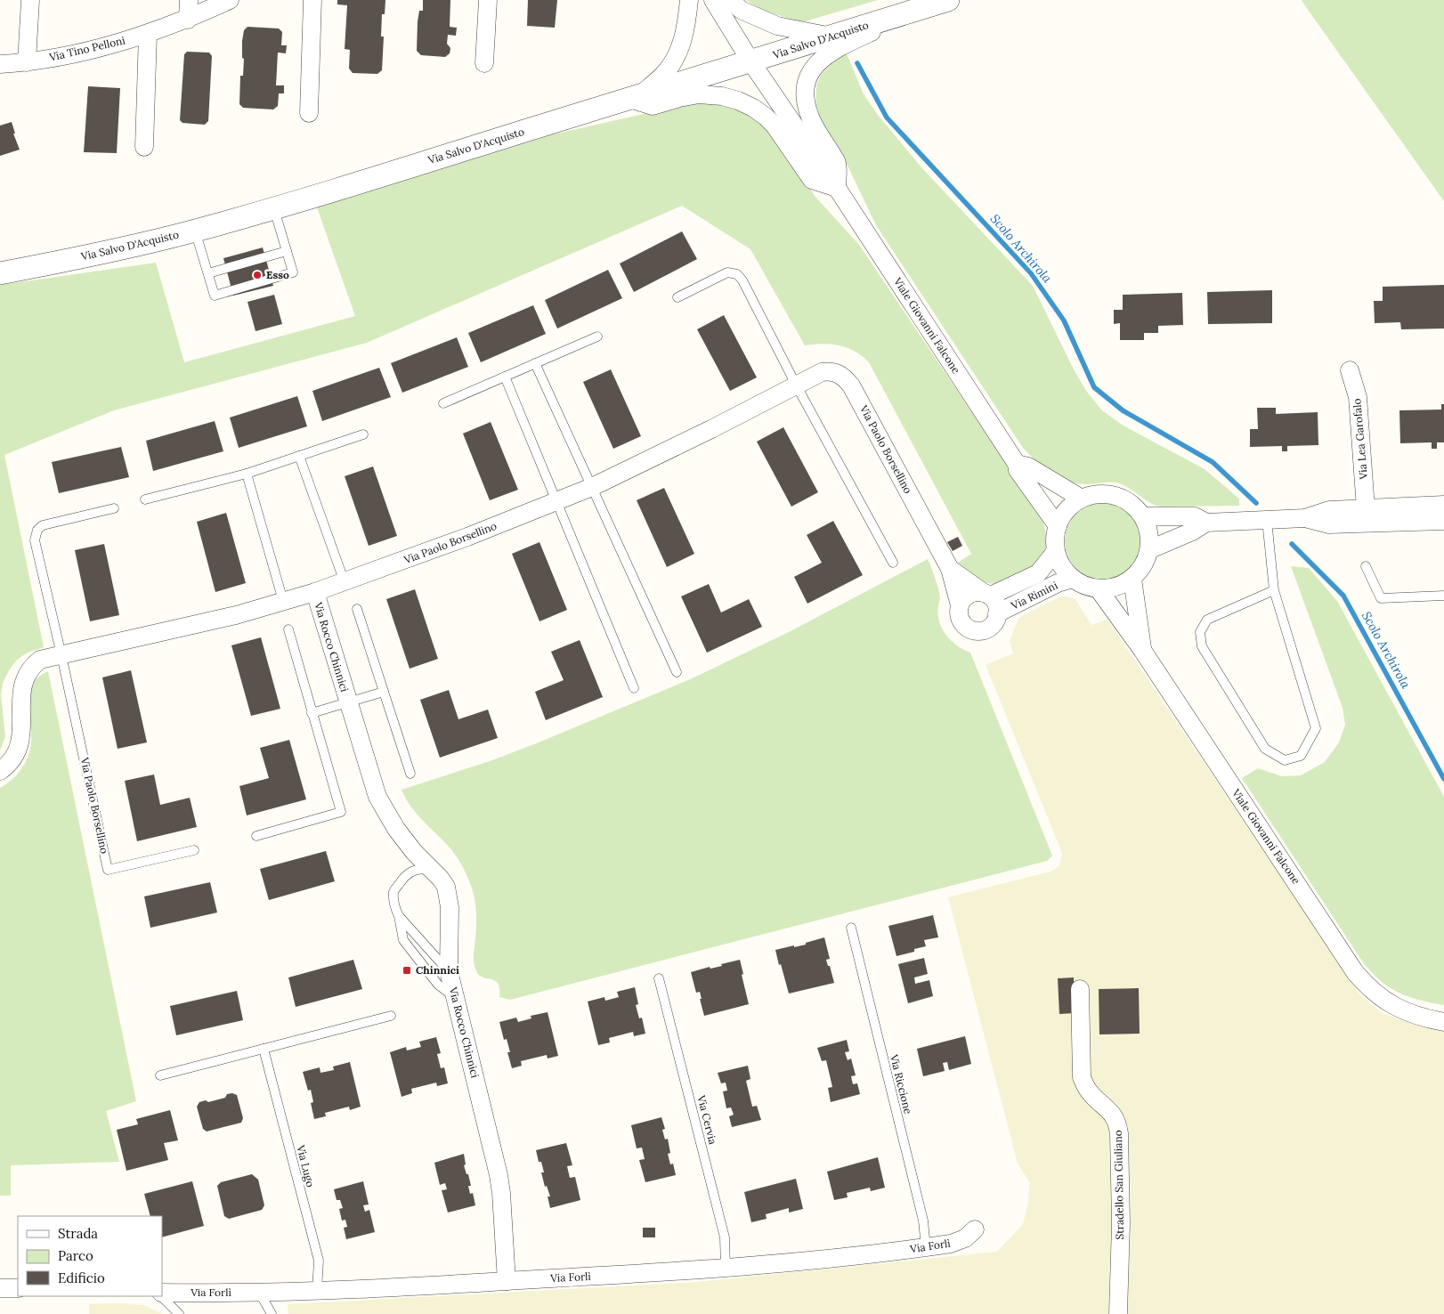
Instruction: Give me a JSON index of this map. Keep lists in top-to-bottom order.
{
  "streets": {
    "street": [
      "Via Salvo D'Acquisto",
      "Via Tino Pelloni",
      "Viale Giovanni Falcone",
      "Via Lea Garofalo",
      "Via Paolo Borsellino",
      "Via Rimini",
      "Via Rocco Chinnici",
      "Stradello San Giuliano",
      "Via Forlì"
    ],
    "lane": ["Via Riccione", "Via Cervia", "Via Lugo"]
  },
  "crossings": [
    ["Via Salvo D'Acquisto", "Viale Giovanni Falcone"],
    ["Viale Giovanni Falcone", "Via Rimini"],
    ["Via Paolo Borsellino", "Via Rimini"],
    ["Via Paolo Borsellino", "Via Rocco Chinnici"],
    ["Via Rocco Chinnici", "Via Forlì"],
    ["Via Riccione", "Via Forlì"],
    ["Via Cervia", "Via Forlì"],
    ["Via Lugo", "Via Forlì"]
  ],
  "water": ["Scolo Archirola"],
  "places": {
    "other": ["Esso"],
    "transit": ["Chinnici"]
  },
  "legend": ["Strada", "Parco", "Edificio"]
}
